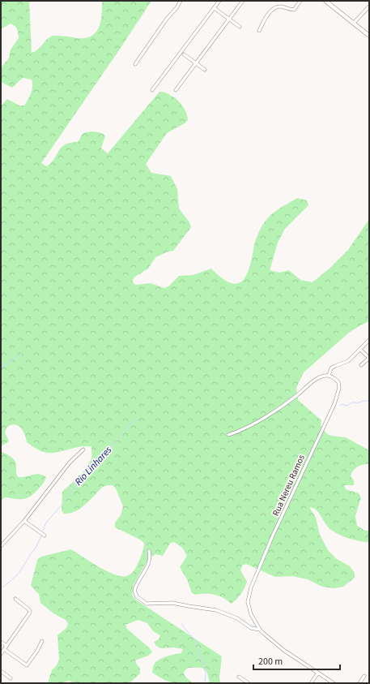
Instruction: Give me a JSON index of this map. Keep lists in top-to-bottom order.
{
  "streets": {
    "street": ["Rua Nereu Ramos"]
  },
  "water": ["Rio Linhares"],
  "scale_bar": "200 m"
}
